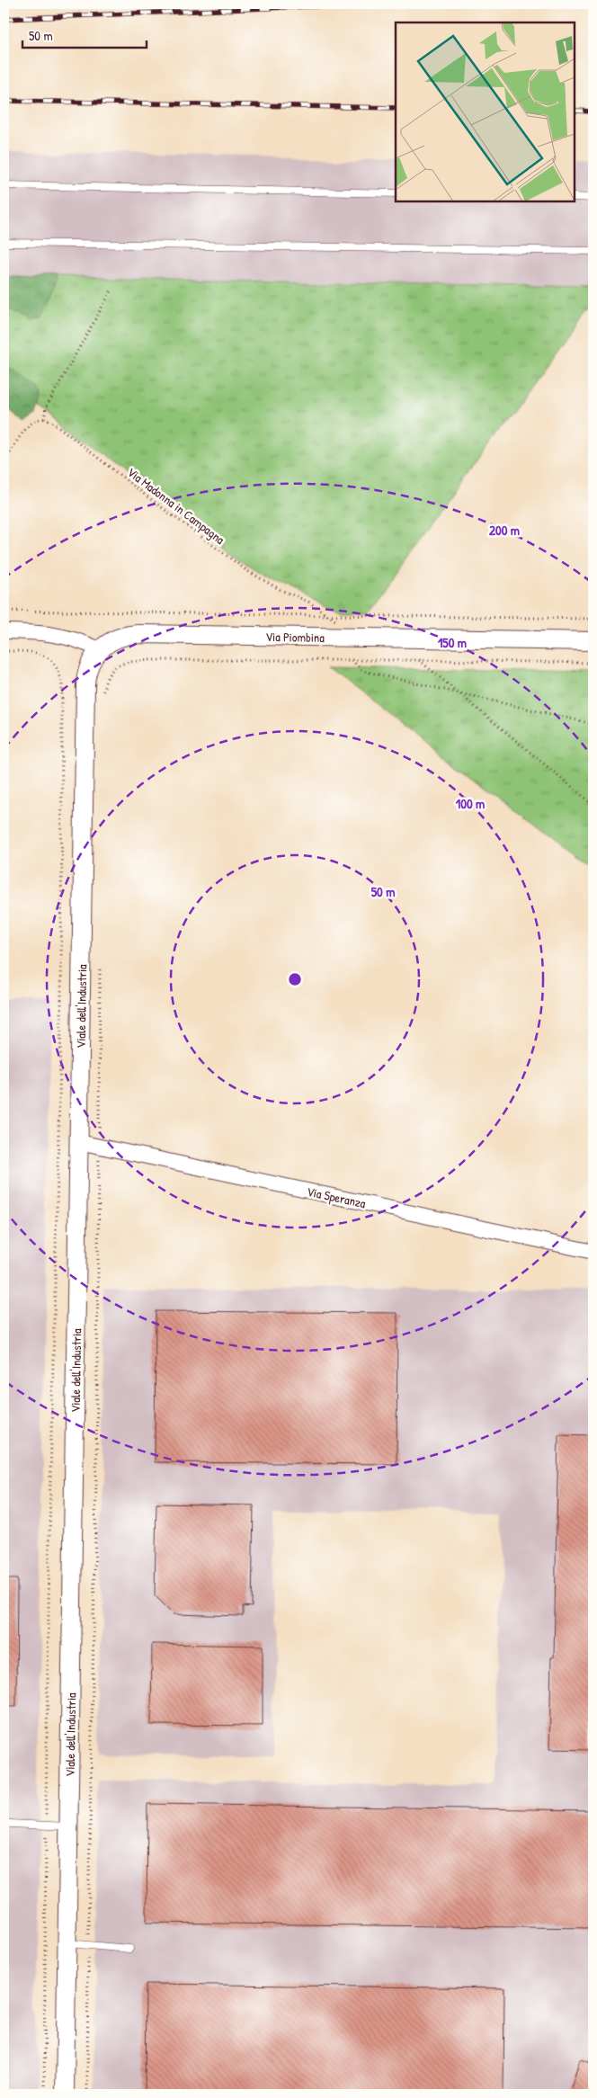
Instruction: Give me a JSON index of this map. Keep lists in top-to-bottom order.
{
  "streets": {
    "street": ["Via Piombina", "Viale dell'Industria", "Via Speranza"],
    "path": ["Via Madonna in Campagna"]
  },
  "crossings": [
    ["Via Madonna in Campagna", "Via Piombina"],
    ["Via Piombina", "Viale dell'Industria"],
    ["Viale dell'Industria", "Via Speranza"]
  ],
  "scale_bar": "50 m",
  "rings": [
    "200 m",
    "150 m",
    "100 m",
    "50 m"
  ]
}
